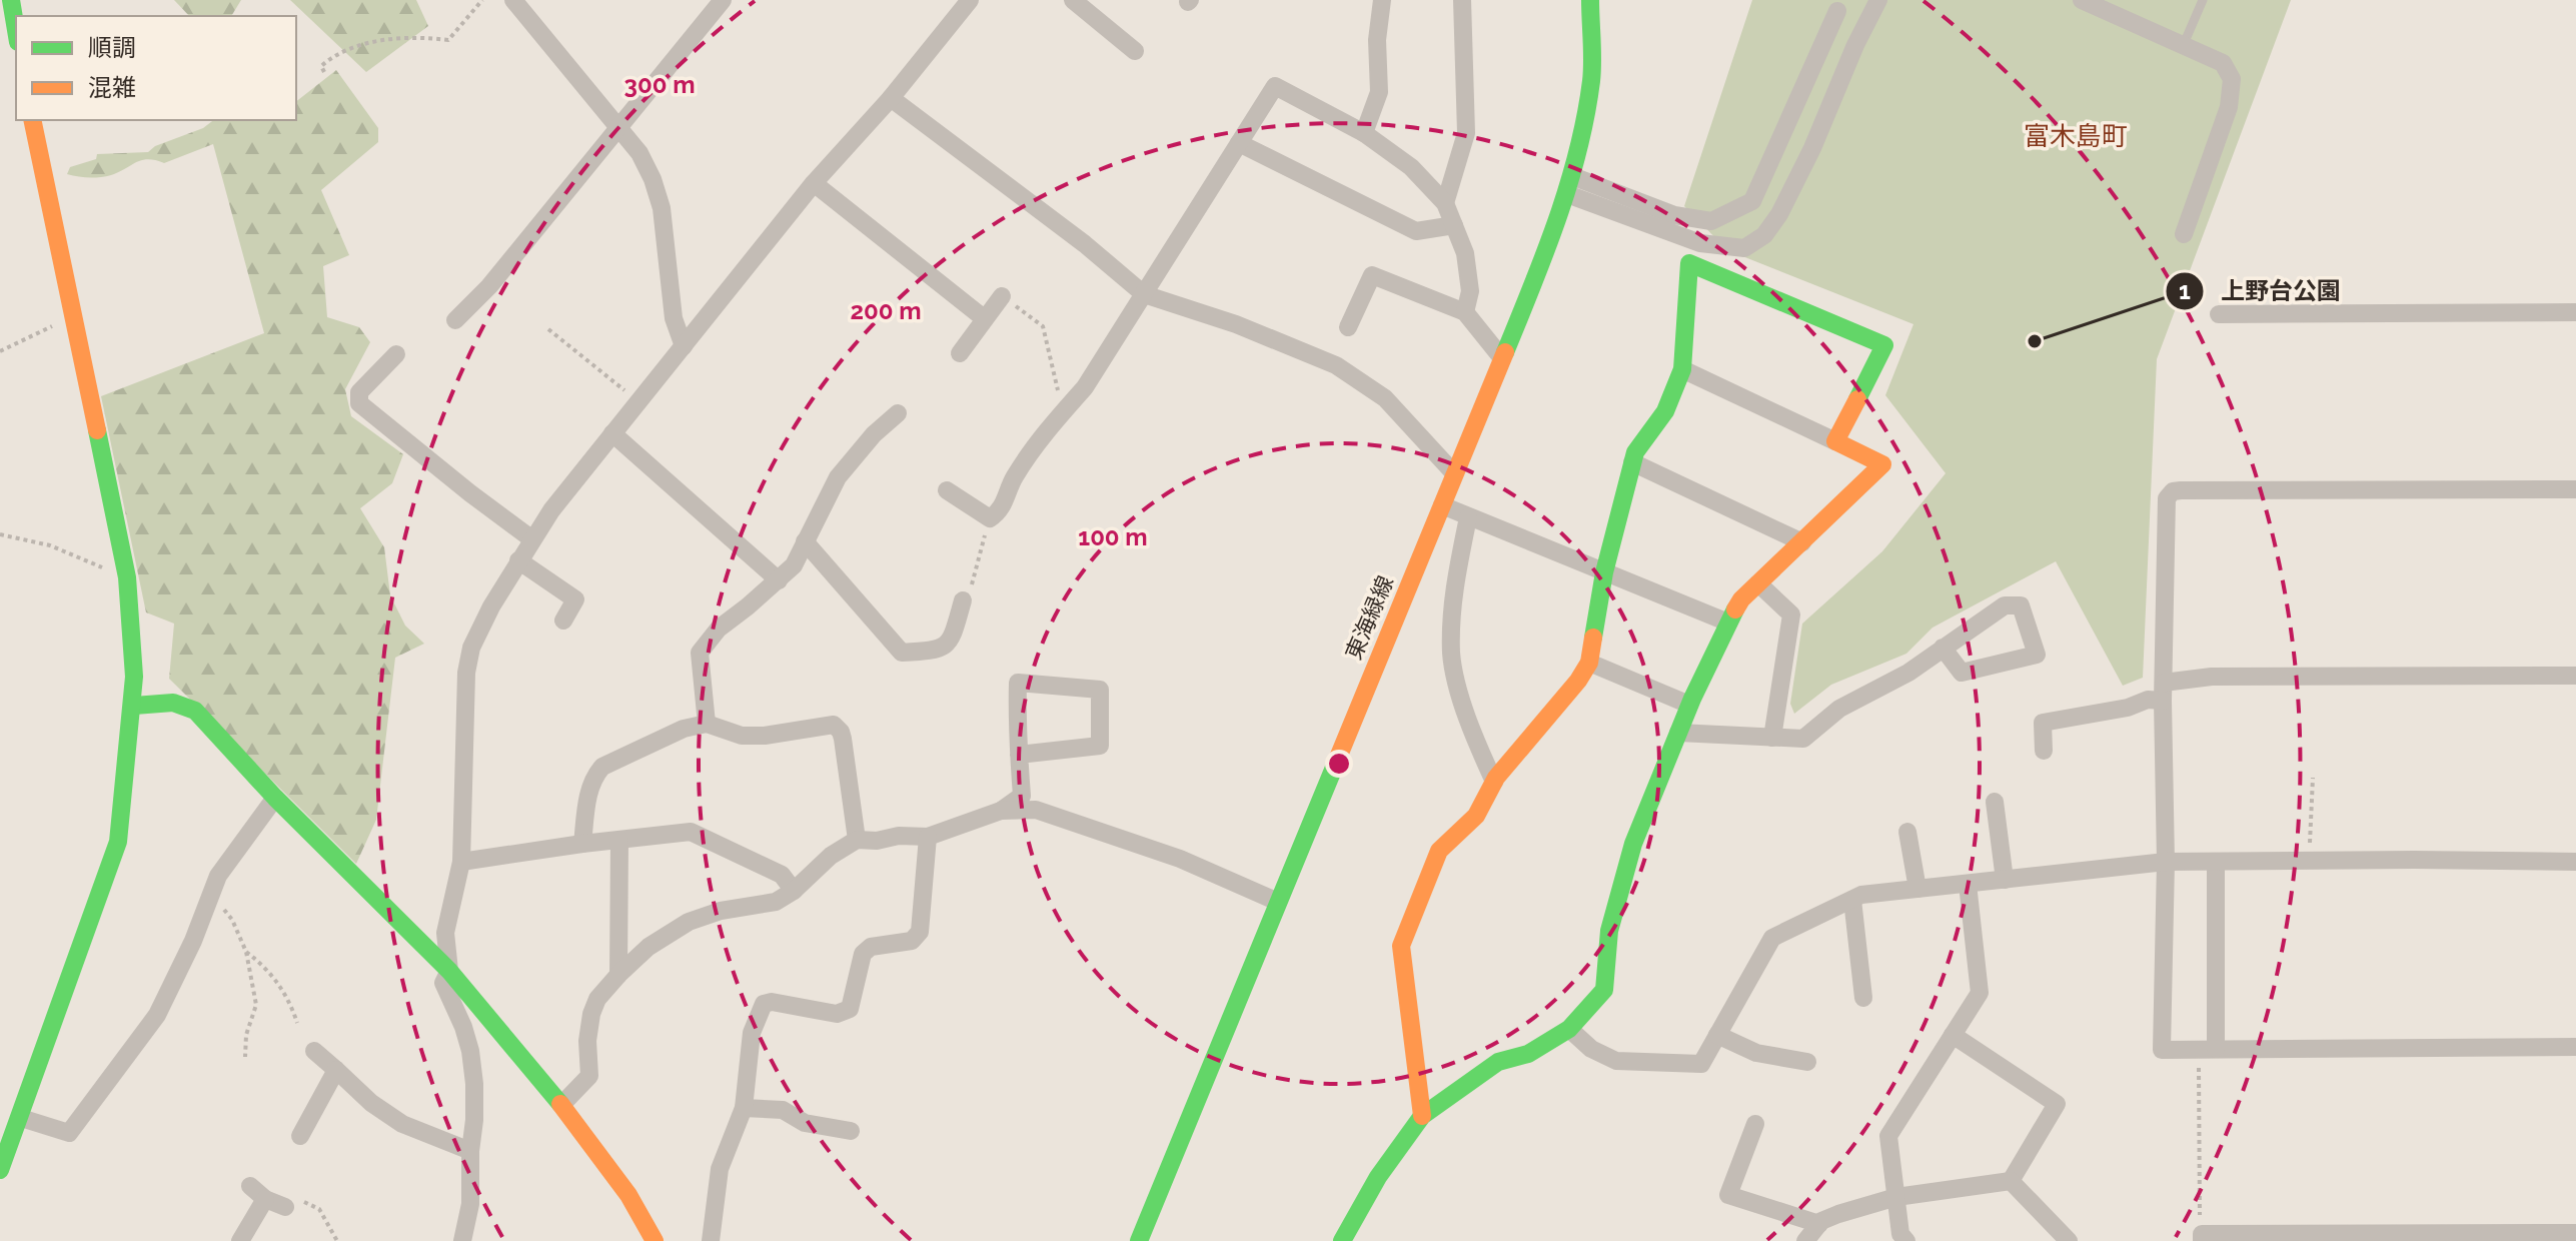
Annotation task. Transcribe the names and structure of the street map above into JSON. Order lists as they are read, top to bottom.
{
  "streets": {
    "street": ["東海緑線"]
  },
  "districts": ["富木島町"],
  "places": ["上野台公園"],
  "legend": ["順調", "混雑"],
  "rings": ["300 m", "200 m", "100 m"]
}
